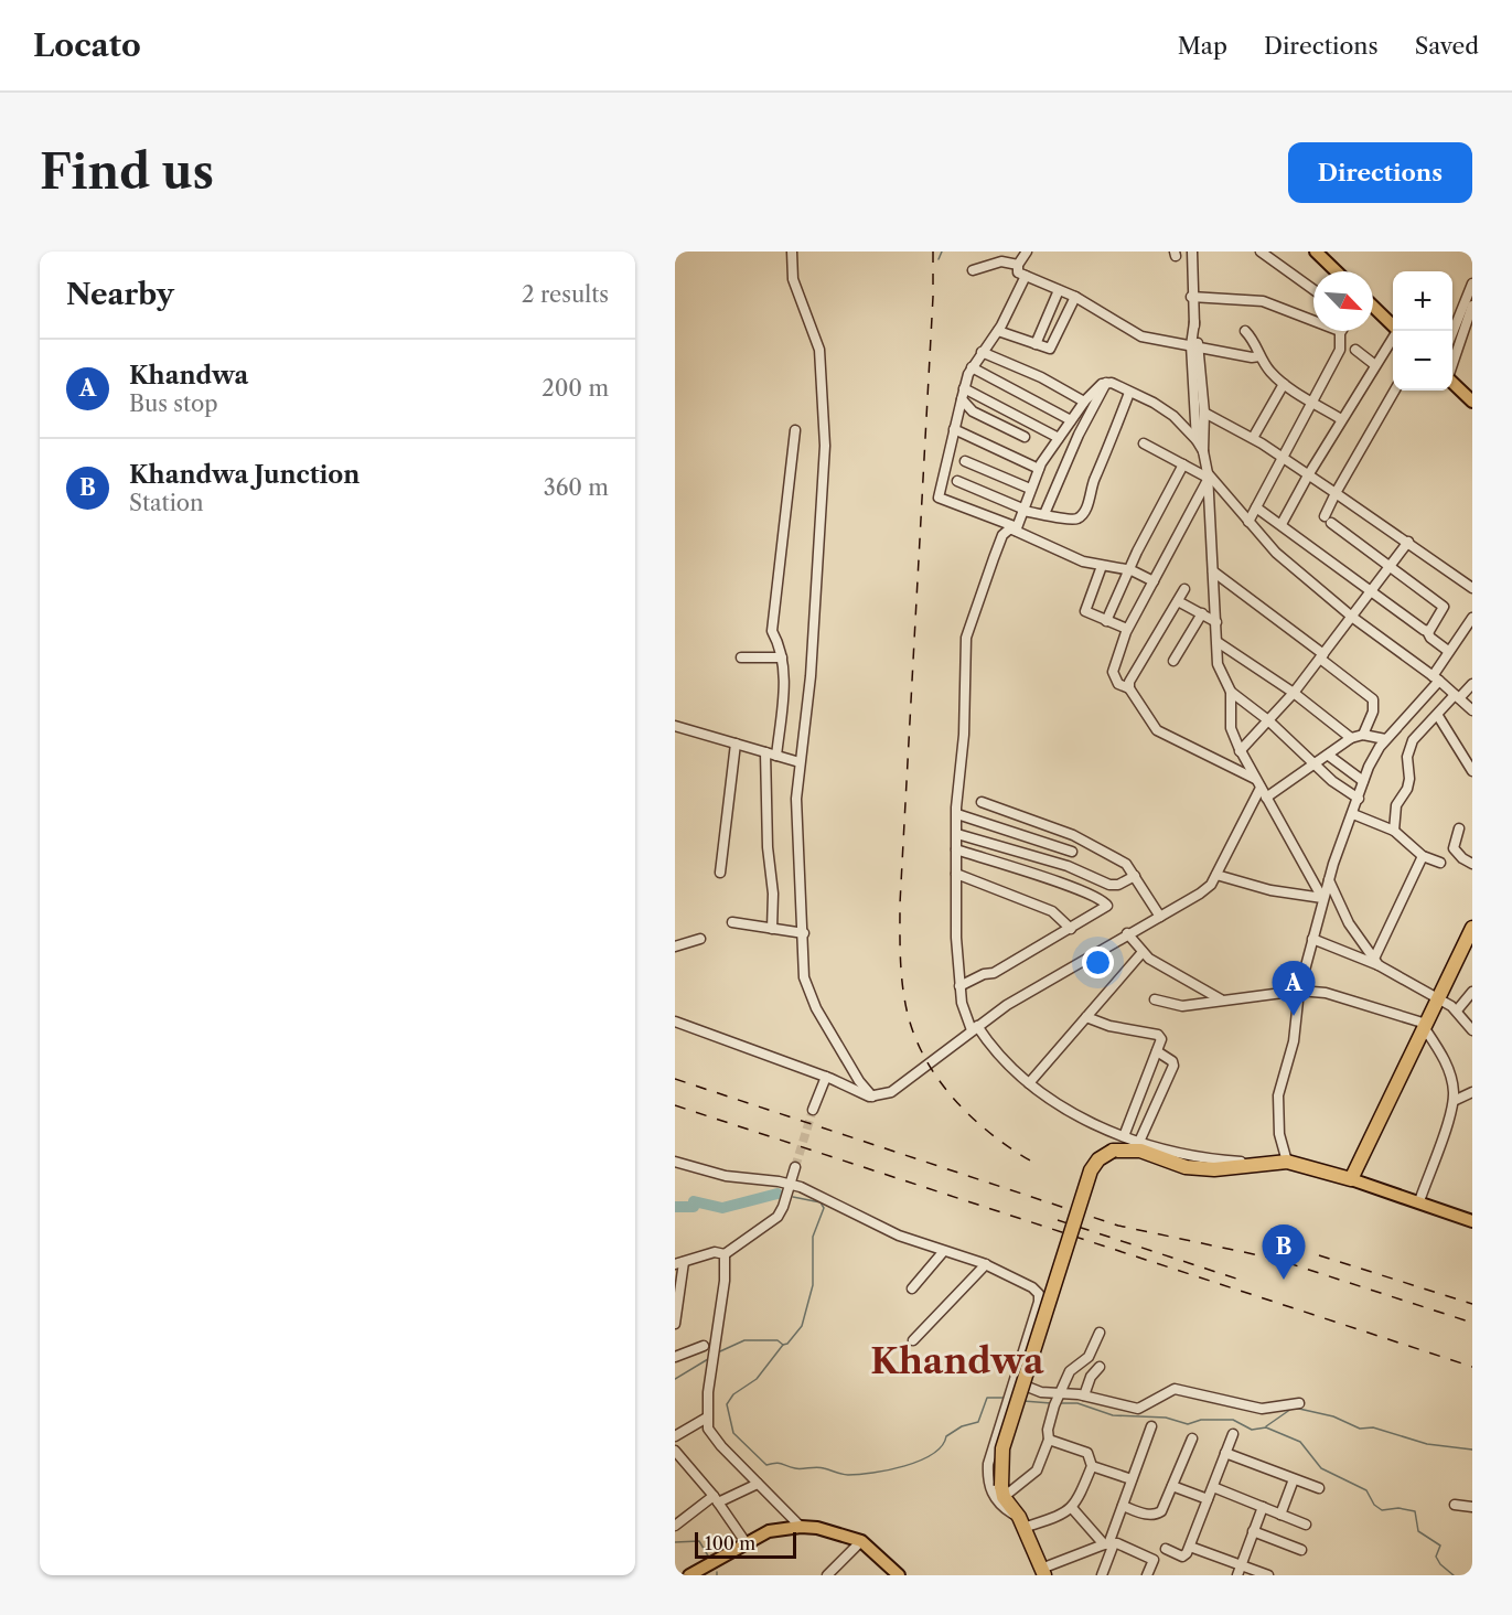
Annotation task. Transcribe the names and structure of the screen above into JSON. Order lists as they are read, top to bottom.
{
  "districts": ["Khandwa"],
  "scale_bar": "100 m",
  "north": "bottom right",
  "page": {
    "header": "Locato",
    "nav": ["Map", "Directions", "Saved"],
    "buttons": "Directions",
    "title": "Find us",
    "heading": ["Nearby", "2 results"],
    "map_buttons": ["+", "−"],
    "list": [
      {
        "mark": "A",
        "name": "Khandwa",
        "note": "Bus stop",
        "value": "200 m"
      },
      {
        "mark": "B",
        "name": "Khandwa Junction",
        "note": "Station",
        "value": "360 m"
      }
    ],
    "pins": ["A", "B"],
    "scale": "100 m"
  }
}
